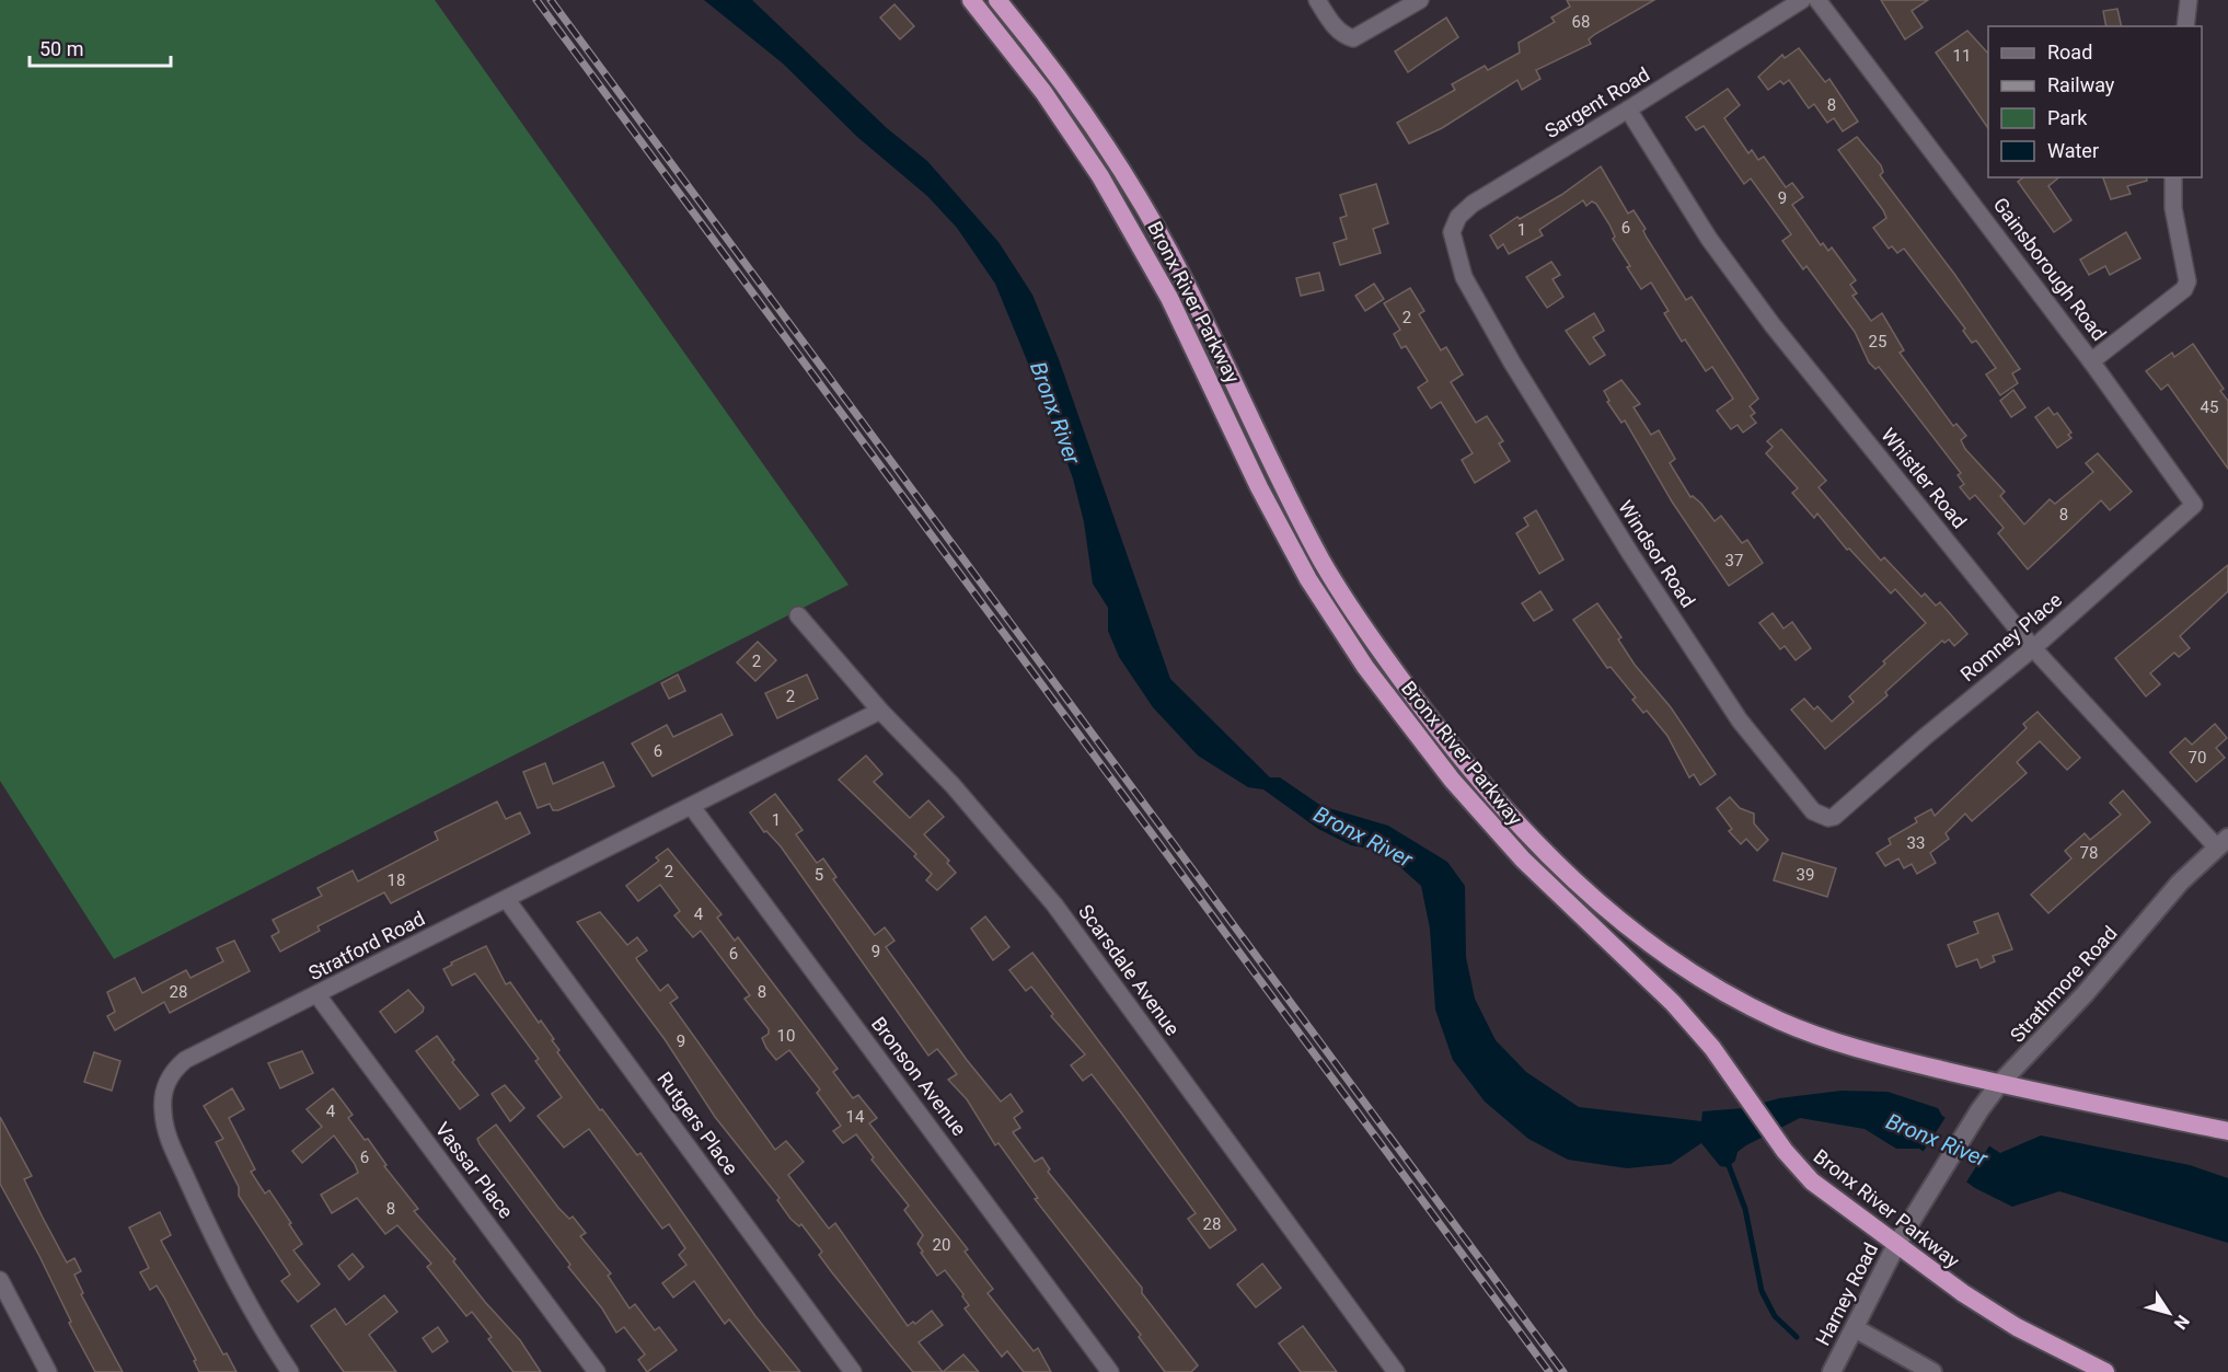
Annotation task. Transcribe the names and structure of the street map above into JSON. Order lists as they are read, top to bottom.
{
  "streets": {
    "highway": ["Bronx River Parkway"],
    "street": [
      "Sargent Road",
      "Gainsborough Road",
      "Whistler Road",
      "Windsor Road",
      "Romney Place",
      "Stratford Road",
      "Scarsdale Avenue",
      "Strathmore Road",
      "Bronson Avenue",
      "Rutgers Place",
      "Vassar Place",
      "Harney Road"
    ]
  },
  "crossings": [
    ["Sargent Road", "Whistler Road"],
    ["Sargent Road", "Windsor Road"],
    ["Gainsborough Road", "Romney Place"],
    ["Bronx River Parkway", "Strathmore Road"],
    ["Bronx River Parkway", "Harney Road"],
    ["Whistler Road", "Romney Place"],
    ["Whistler Road", "Strathmore Road"],
    ["Windsor Road", "Romney Place"],
    ["Stratford Road", "Scarsdale Avenue"],
    ["Stratford Road", "Bronson Avenue"],
    ["Stratford Road", "Rutgers Place"],
    ["Stratford Road", "Vassar Place"],
    ["Strathmore Road", "Harney Road"]
  ],
  "water": ["Bronx River"],
  "house_numbers": [
    "68",
    "11",
    "8",
    "9",
    "6",
    "1",
    "2",
    "25",
    "45",
    "8",
    "37",
    "2",
    "2",
    "6",
    "70",
    "1",
    "33",
    "78",
    "2",
    "5",
    "39",
    "18",
    "4",
    "9",
    "6",
    "28",
    "8",
    "10",
    "9",
    "4",
    "14",
    "6",
    "8",
    "28",
    "20"
  ],
  "legend": [
    "Road",
    "Railway",
    "Park",
    "Water"
  ],
  "scale_bar": "50 m",
  "north": "bottom right"
}
